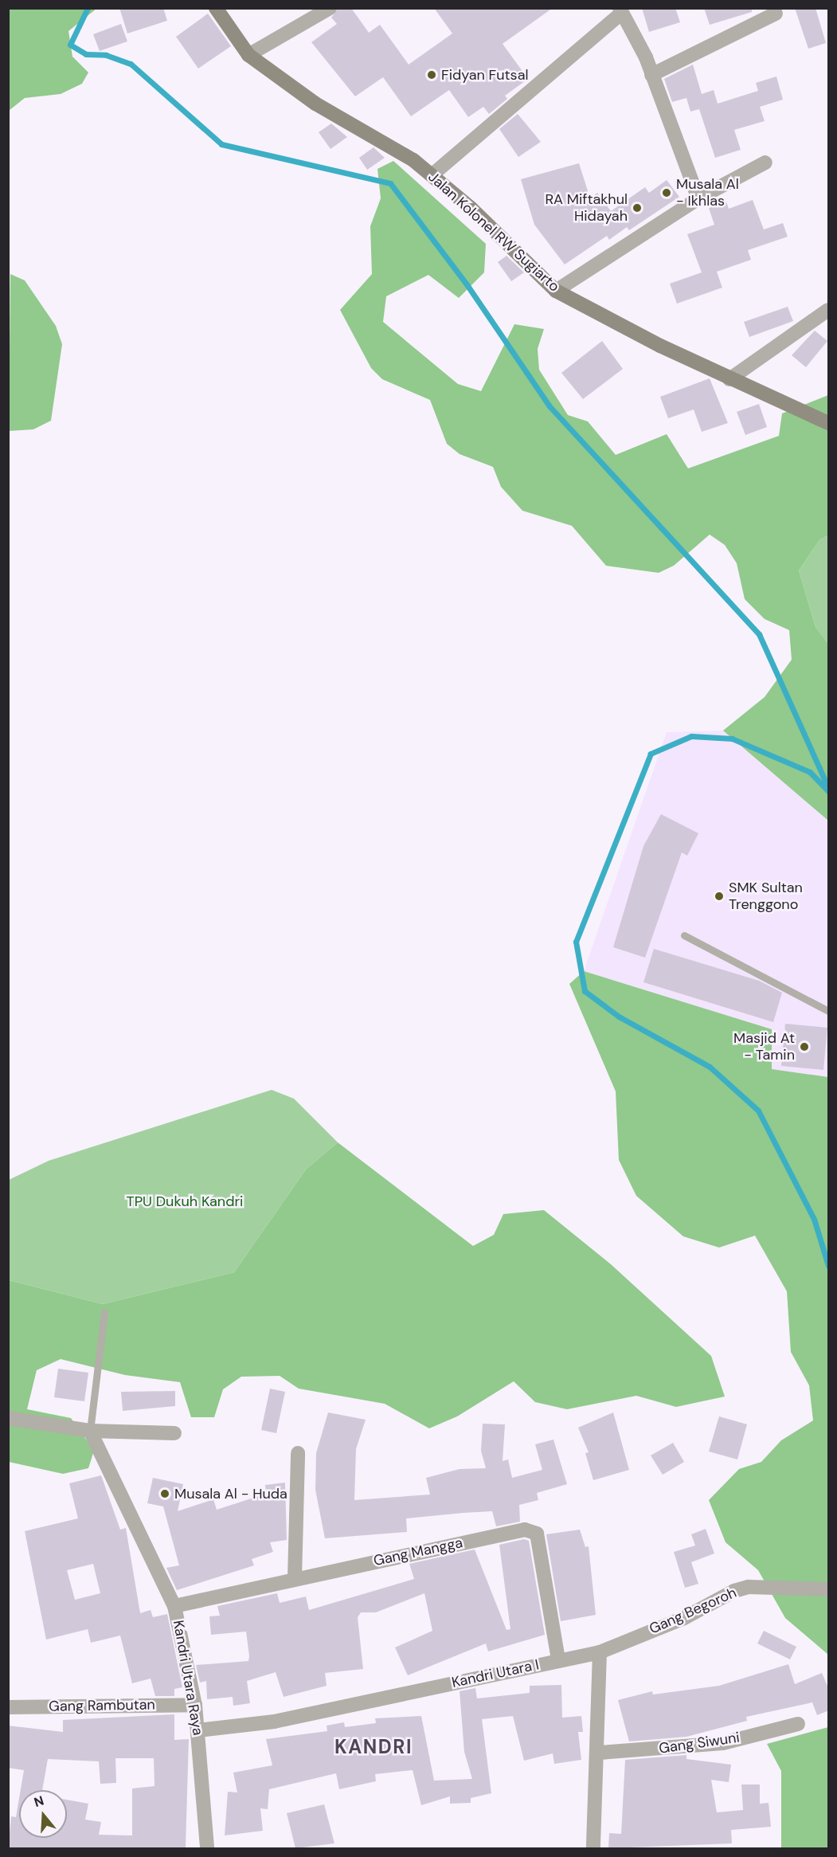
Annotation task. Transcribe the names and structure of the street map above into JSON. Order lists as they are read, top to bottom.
{
  "streets": {
    "main road": ["Jalan Kolonel RW Sugiarto"],
    "street": [
      "Gang Mangga",
      "Gang Begoroh",
      "Kandri Utara I",
      "Kandri Utara Raya",
      "Gang Rambutan",
      "Gang Siwuni"
    ]
  },
  "crossings": [
    ["Gang Mangga", "Kandri Utara I"],
    ["Gang Mangga", "Kandri Utara Raya"],
    ["Gang Begoroh", "Kandri Utara I"],
    ["Kandri Utara I", "Kandri Utara Raya"],
    ["Kandri Utara Raya", "Gang Rambutan"]
  ],
  "districts": ["KANDRI"],
  "parks": ["TPU Dukuh Kandri"],
  "places": [
    "Fidyan Futsal",
    "Musala Al - Ikhlas",
    "RA Miftakhul Hidayah",
    "SMK Sultan Trenggono",
    "Masjid At - Tamin",
    "Musala Al - Huda"
  ],
  "north": "top"
}
